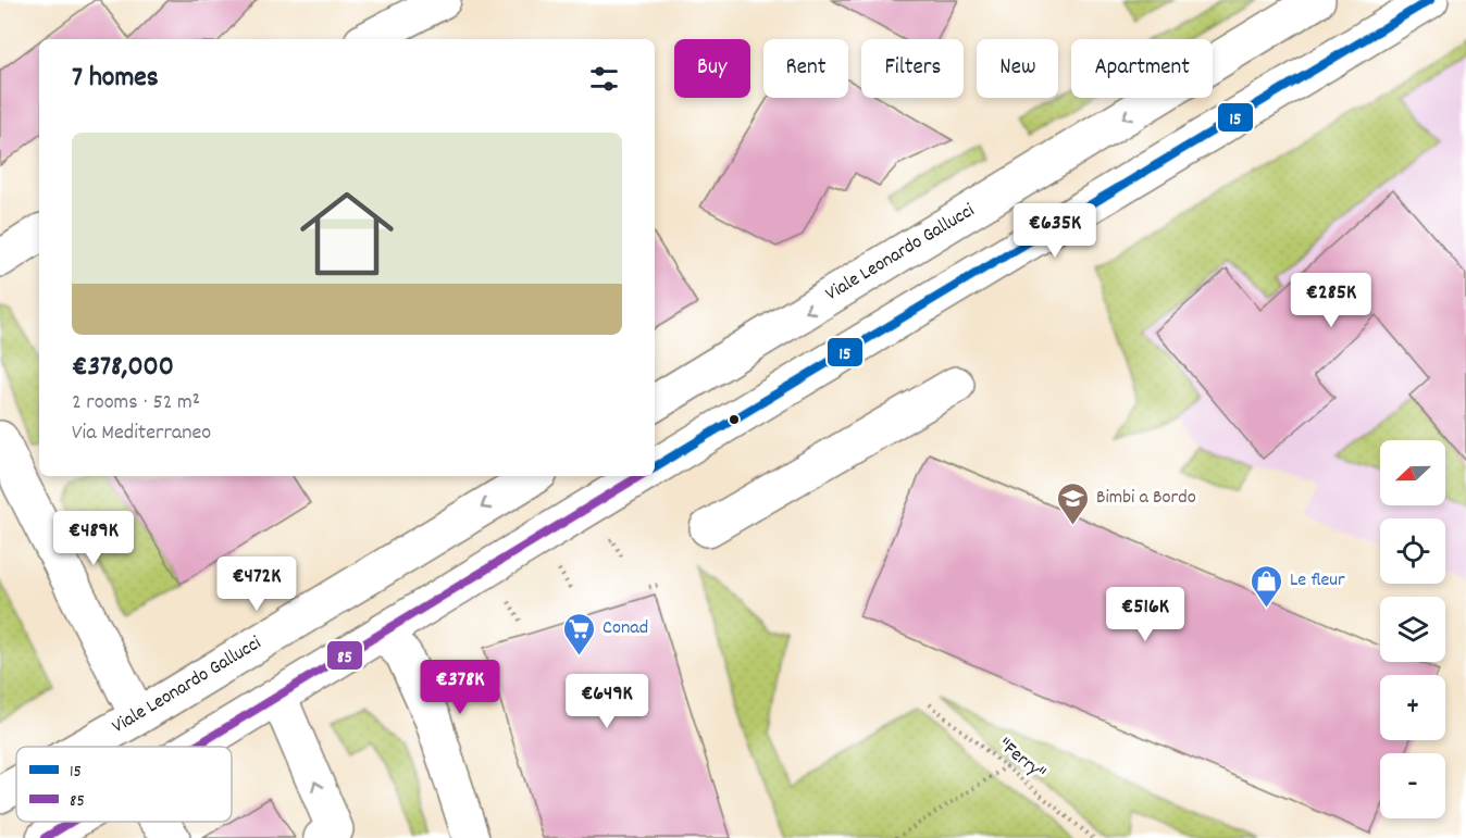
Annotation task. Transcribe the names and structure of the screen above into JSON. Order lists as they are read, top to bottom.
{
  "streets": {
    "street": ["Viale Leonardo Gallucci"],
    "path": ["\"Ferry\""]
  },
  "places": {
    "school or university": ["Bimbi a Bordo"],
    "shop": ["Le fleur"],
    "supermarket": ["Conad"]
  },
  "lines": ["transit line 15", "transit line 85"],
  "legend": ["15", "85"],
  "north": "left",
  "page": {
    "chip": [
      "Buy",
      "Rent",
      "Filters",
      "New",
      "Apartment"
    ],
    "heading": "7 homes",
    "list": [
      {
        "name": "€378,000",
        "note": "2 rooms · 52 m² · Via Mediterraneo"
      }
    ],
    "price": [
      "€635K",
      "€285K",
      "€489K",
      "€472K",
      "€516K",
      "€378K",
      "€649K"
    ],
    "map_buttons": ["+", "−"]
  }
}
